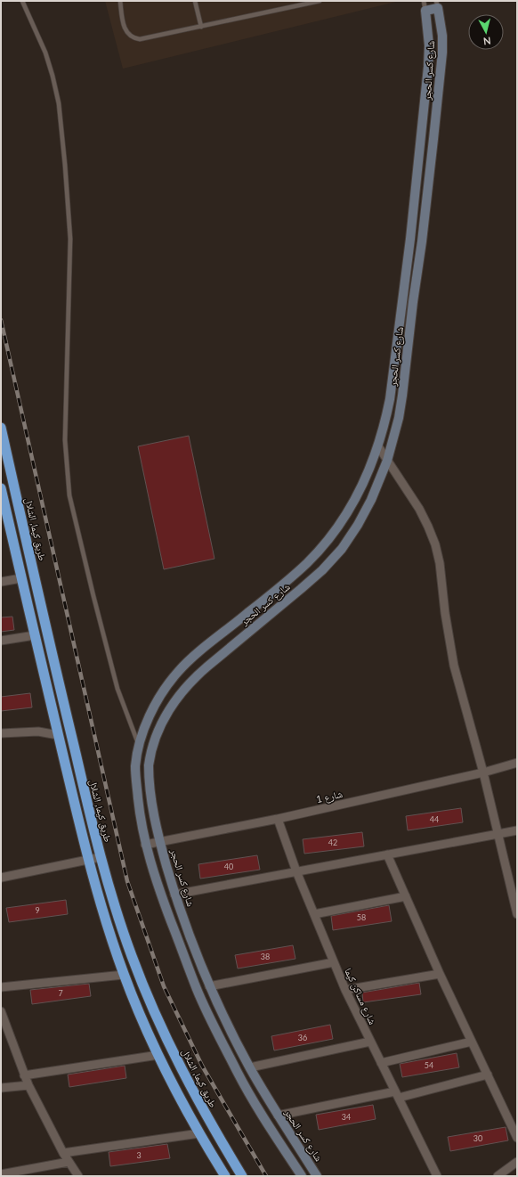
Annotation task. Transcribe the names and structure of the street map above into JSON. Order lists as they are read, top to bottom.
{
  "streets": {
    "highway": ["طريق كيما, الشلال"],
    "main road": ["شارع كسر الحجر"],
    "street": ["شارع 1", "شارع مساكن كيما"]
  },
  "crossings": [
    ["شارع كسر الحجر", "شارع 1"],
    ["شارع 1", "شارع مساكن كيما"]
  ],
  "house_numbers": [
    "44",
    "42",
    "40",
    "9",
    "58",
    "38",
    "7",
    "36",
    "54",
    "34",
    "30",
    "3"
  ],
  "north": "bottom"
}
